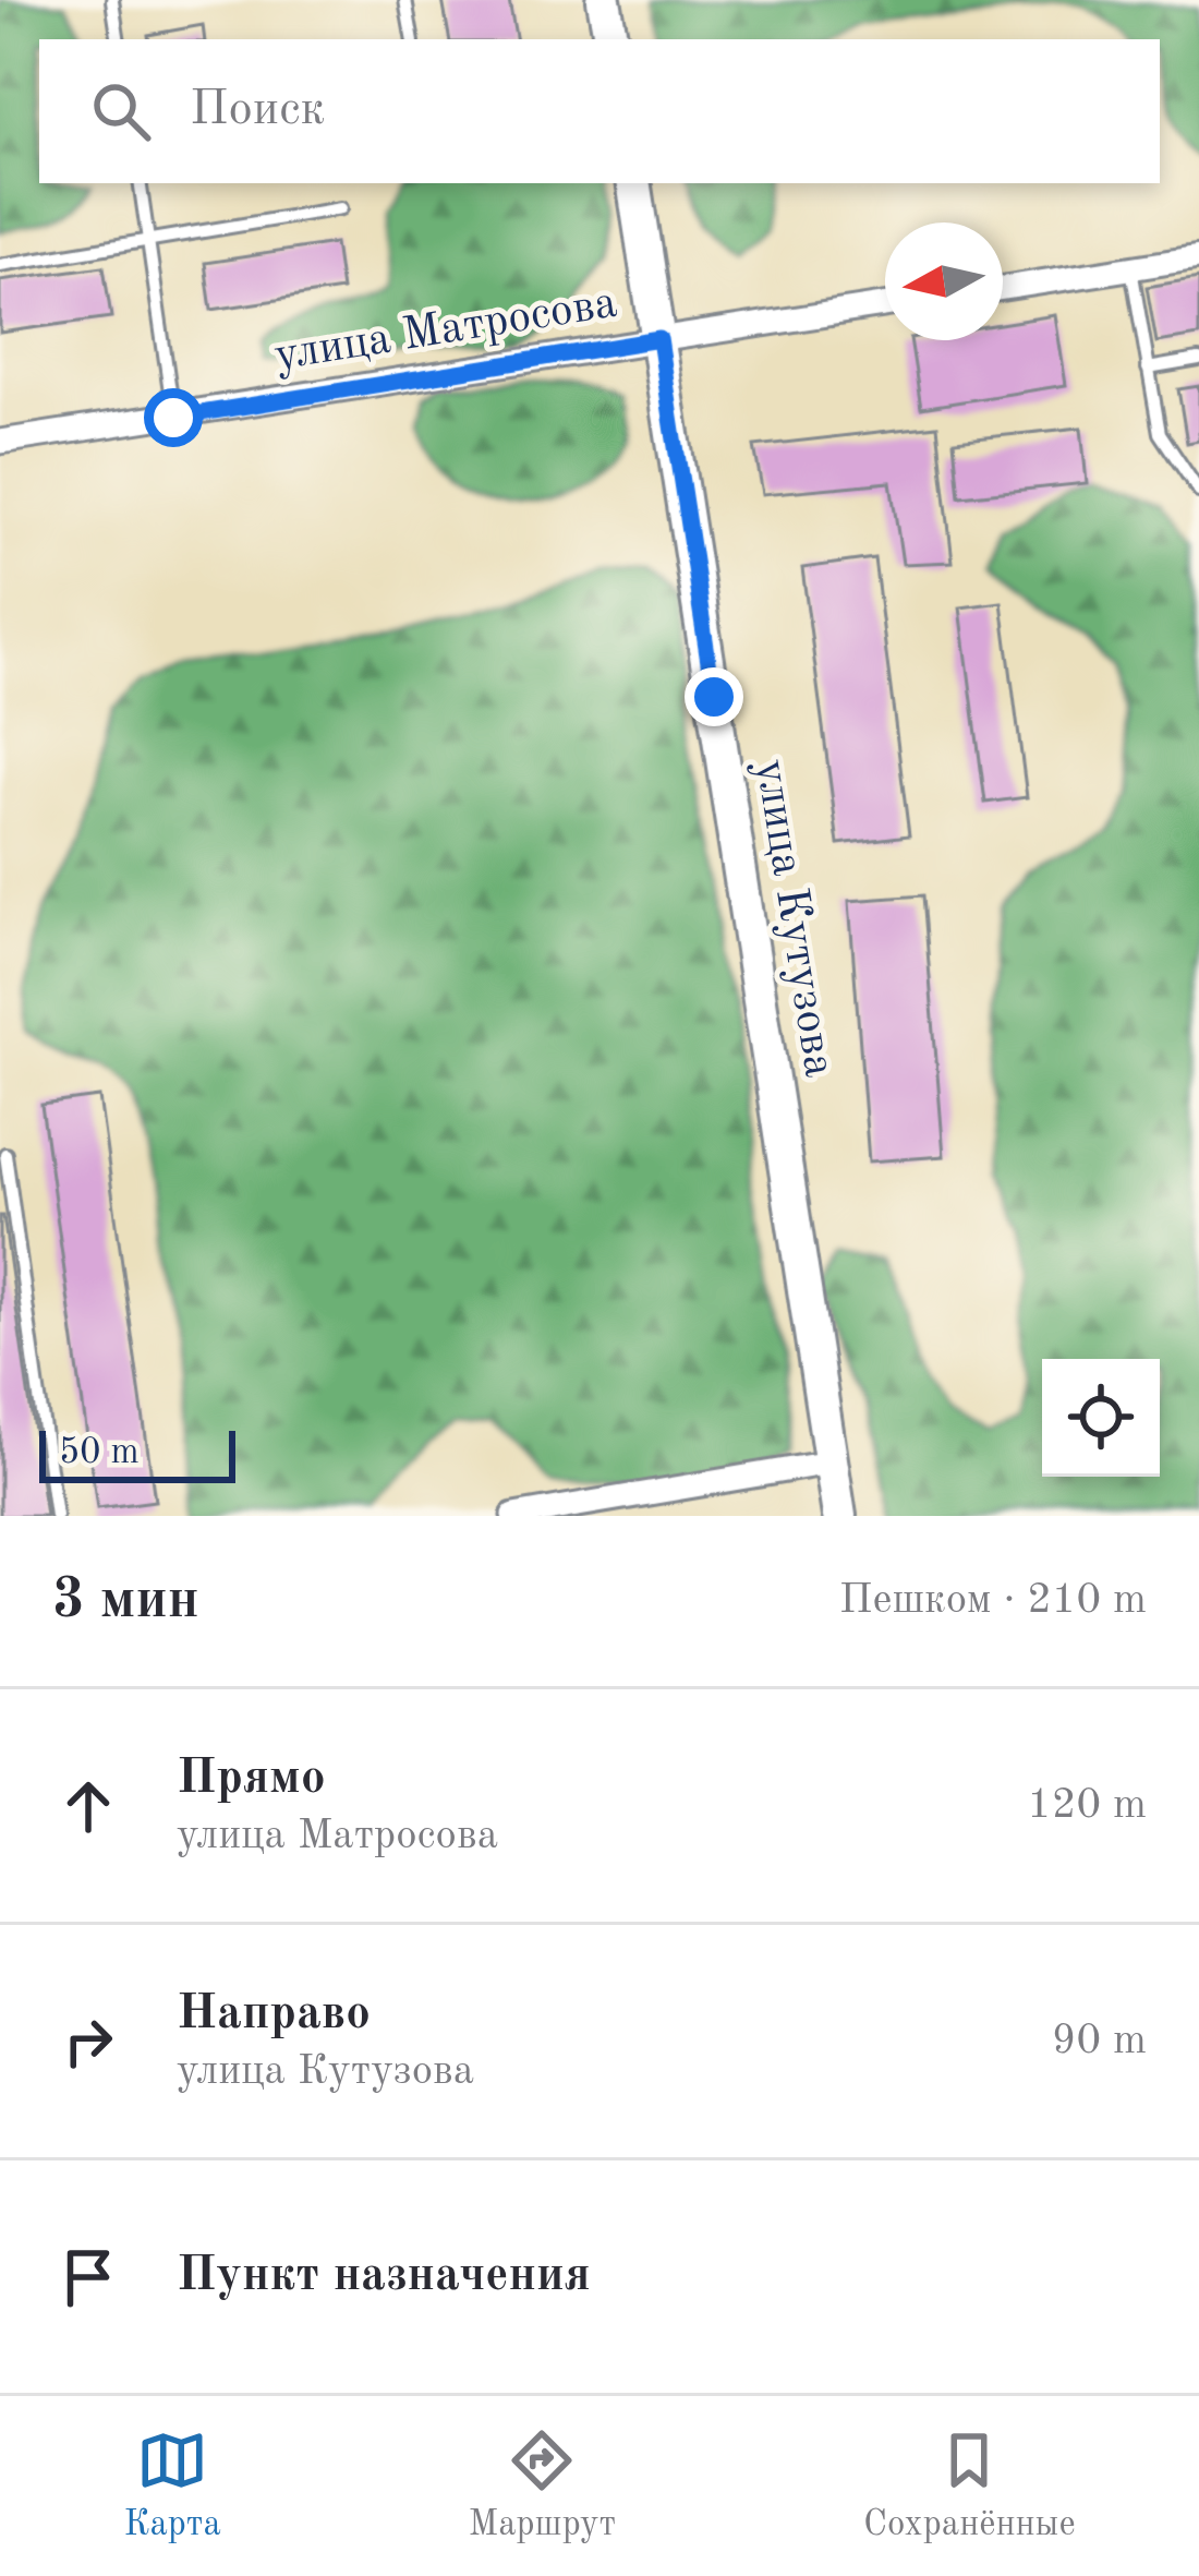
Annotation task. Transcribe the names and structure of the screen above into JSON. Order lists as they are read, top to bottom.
{
  "streets": {
    "street": ["улица Матросова", "улица Кутузова"]
  },
  "crossings": [
    ["улица Матросова", "улица Кутузова"]
  ],
  "scale_bar": "50 m",
  "north": "left",
  "page": {
    "search": "Поиск",
    "scale": "50 m",
    "heading": ["3 мин", "Пешком · 210 m"],
    "list": [
      ["Прямо", "улица Матросова", "120 m"],
      ["Направо", "улица Кутузова", "90 m"],
      "Пункт назначения"
    ],
    "nav": ["Карта", "Маршрут", "Сохранённые"]
  }
}
